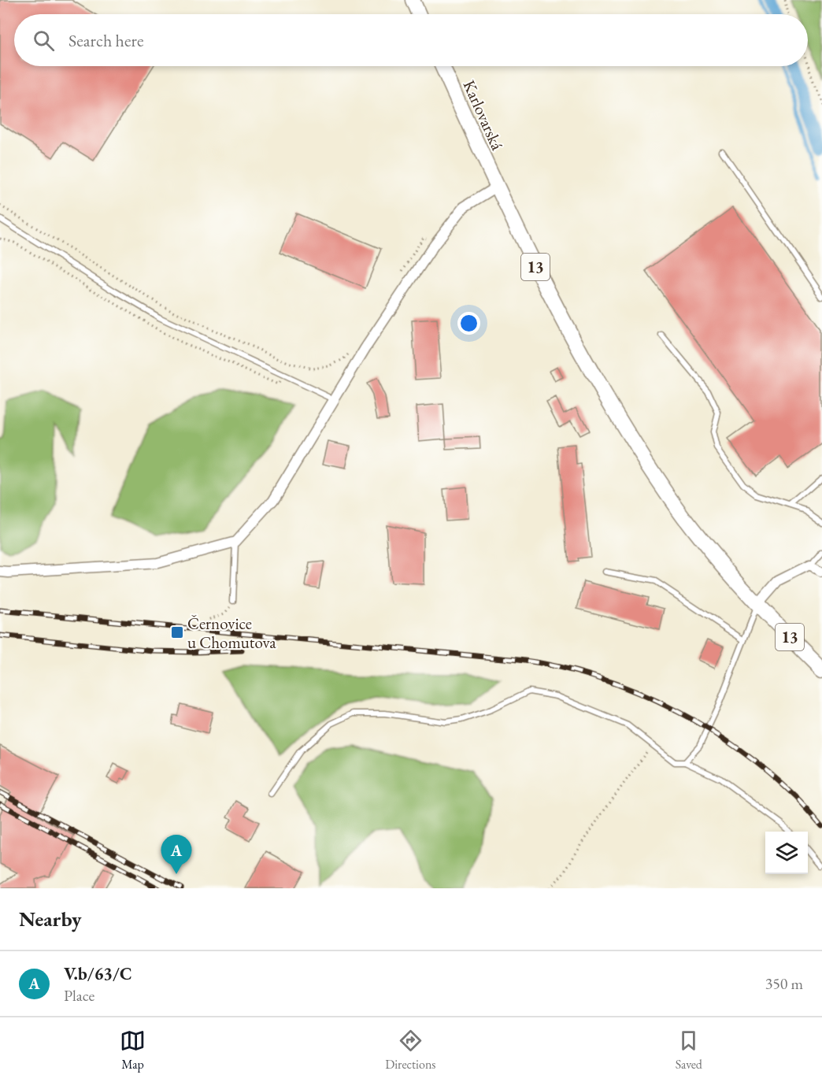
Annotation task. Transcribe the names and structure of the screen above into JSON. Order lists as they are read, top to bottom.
{
  "streets": {
    "main road": ["Karlovarská", "13"]
  },
  "crossings": [
    ["Karlovarská", "13"]
  ],
  "places": {
    "transit": ["Černovice u Chomutova"]
  },
  "page": {
    "search": "Search here",
    "pins": "A",
    "heading": "Nearby",
    "list": [
      {
        "mark": "A",
        "name": "V.b/63/C",
        "note": "Place",
        "value": "350 m"
      }
    ],
    "nav": ["Map", "Directions", "Saved"]
  }
}
